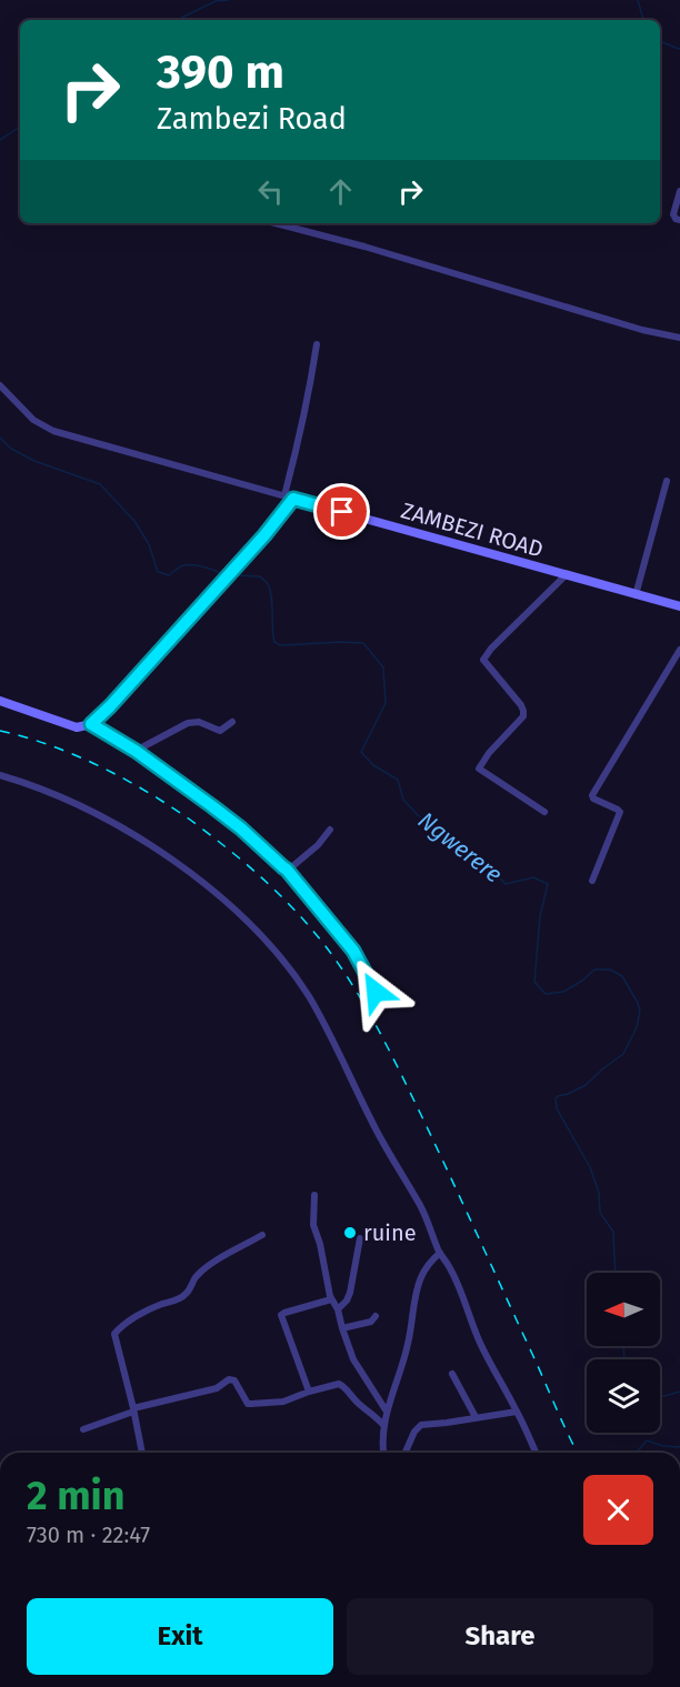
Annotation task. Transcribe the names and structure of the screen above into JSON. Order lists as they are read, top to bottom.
{
  "streets": {
    "main road": ["ZAMBEZI ROAD"]
  },
  "water": ["Ngwerere"],
  "places": ["ruine"],
  "north": "left",
  "page": {
    "turn": ["390 m", "Zambezi Road"],
    "heading": ["2 min", "730 m · 22:47"],
    "buttons": ["Exit", "Share"]
  }
}
